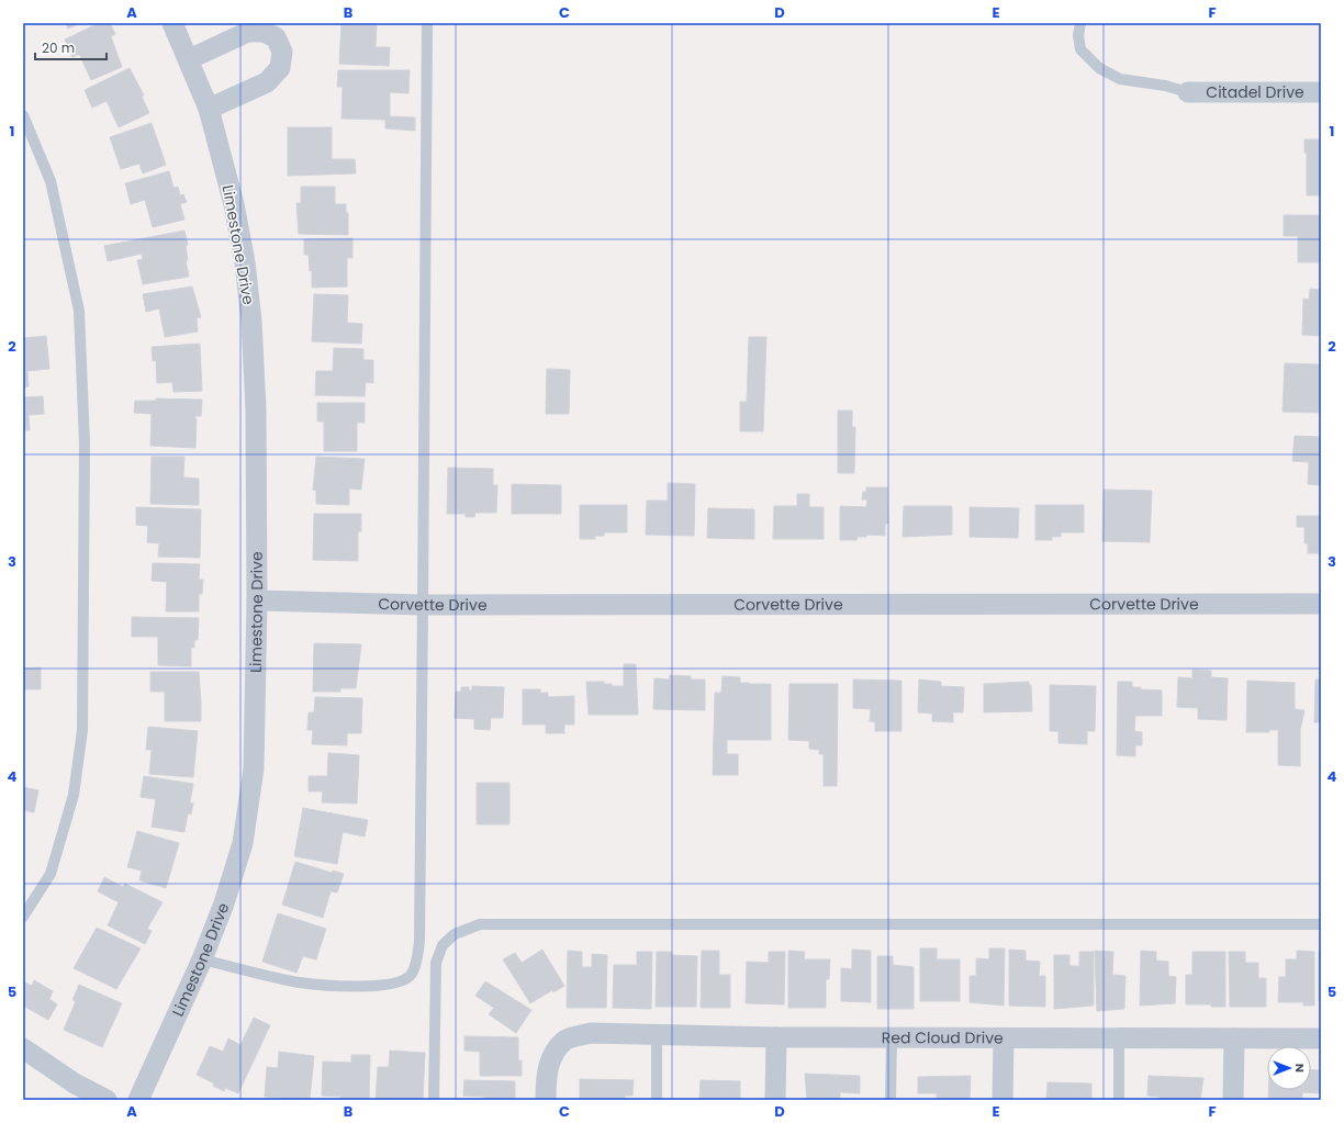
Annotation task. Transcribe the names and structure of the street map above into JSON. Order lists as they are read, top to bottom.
{
  "streets": {
    "street": [
      "Citadel Drive",
      "Limestone Drive",
      "Corvette Drive",
      "Red Cloud Drive"
    ]
  },
  "crossings": [
    ["Limestone Drive", "Corvette Drive"]
  ],
  "scale_bar": "20 m",
  "north": "right",
  "grid": {
    "columns": [
      "A",
      "B",
      "C",
      "D",
      "E",
      "F"
    ],
    "rows": [
      "1",
      "2",
      "3",
      "4",
      "5"
    ]
  }
}
